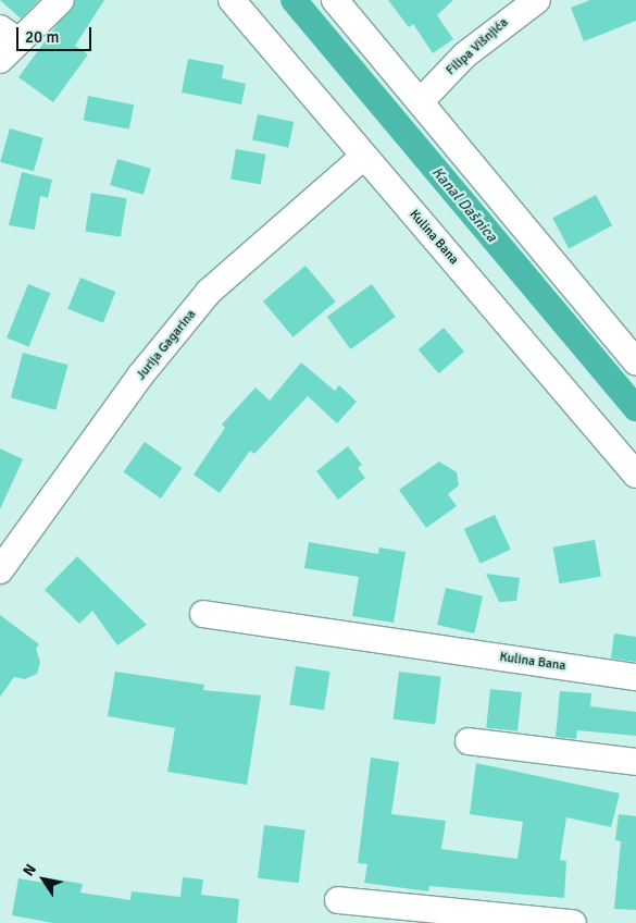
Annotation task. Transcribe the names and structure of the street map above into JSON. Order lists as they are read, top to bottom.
{
  "streets": {
    "street": ["Filipa Višnjića", "Kulina Bana", "Jurija Gagarina"]
  },
  "crossings": [
    ["Kulina Bana", "Jurija Gagarina"]
  ],
  "water": ["Kanal Dašnica"],
  "scale_bar": "20 m",
  "north": "top left"
}
